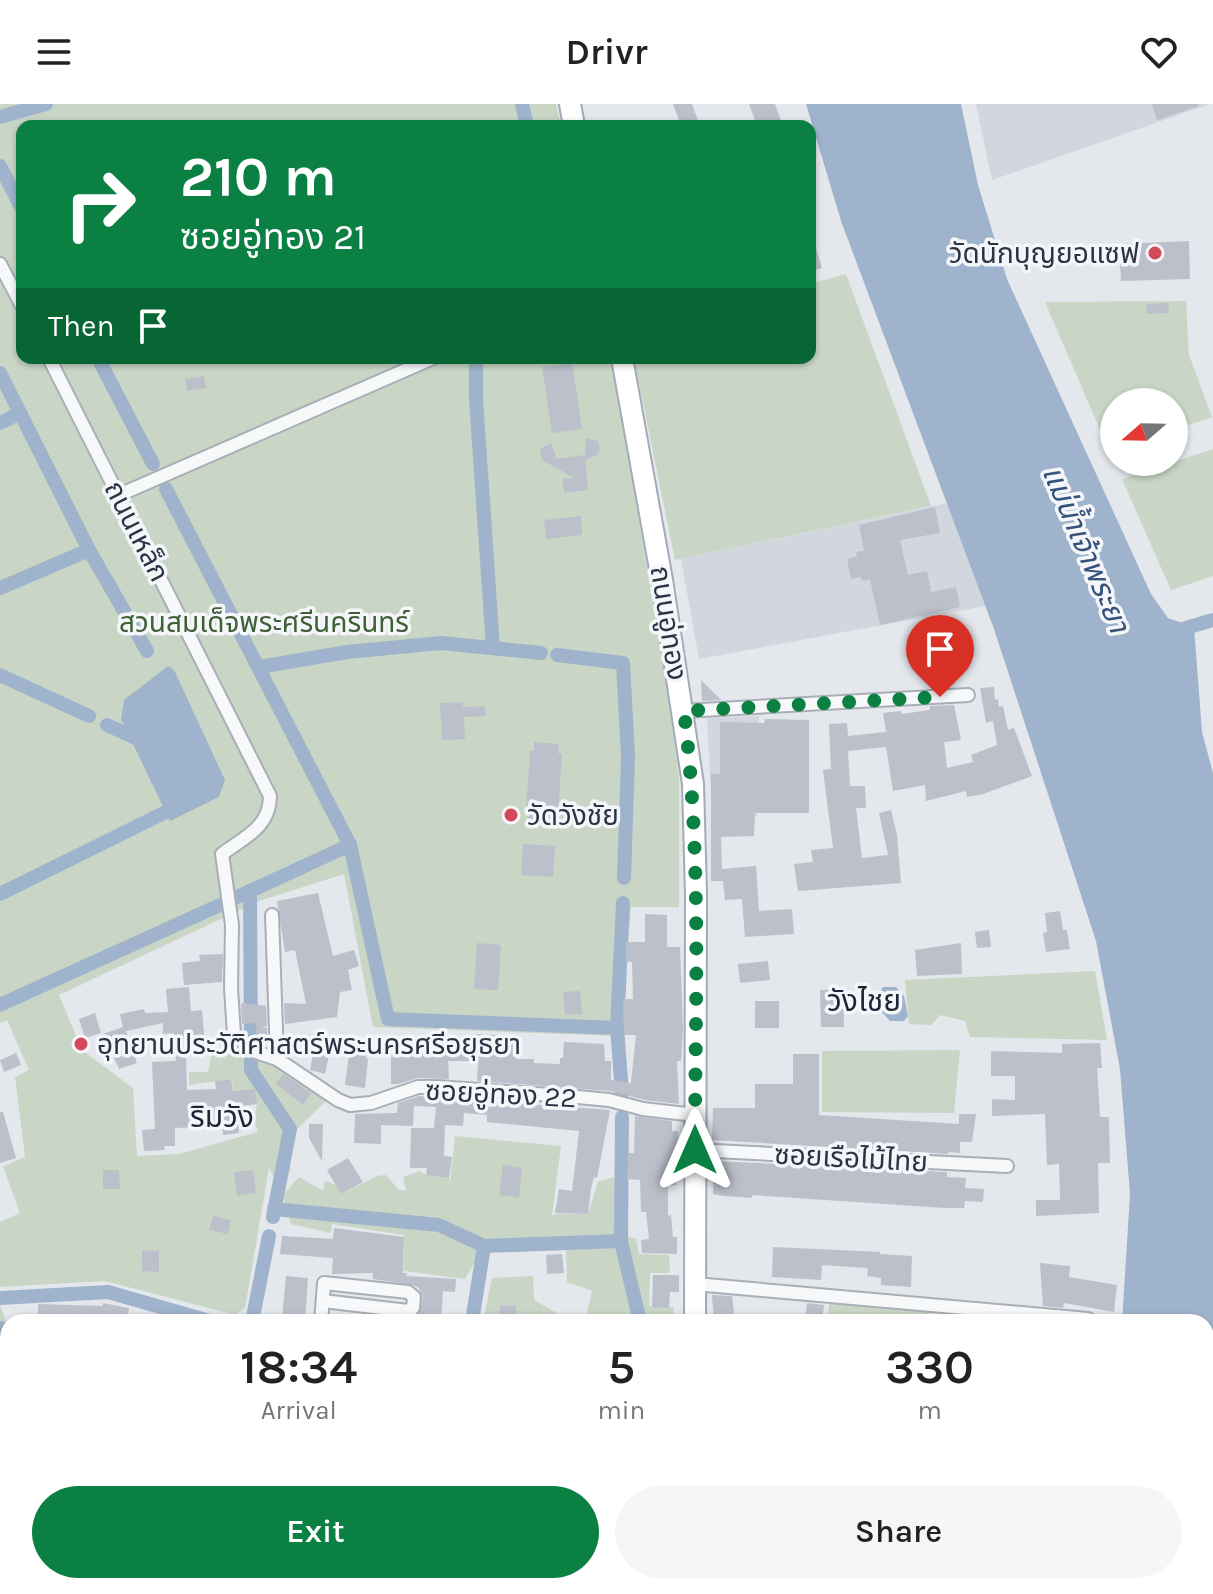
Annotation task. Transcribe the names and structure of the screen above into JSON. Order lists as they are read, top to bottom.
{
  "streets": {
    "main road": ["ถนนอู่ทอง"],
    "street": ["ถนนเหล็ก", "ซอยอู่ทอง 22", "ซอยเรือไม้ไทย"]
  },
  "crossings": [
    ["ถนนเหล็ก", "ซอยอู่ทอง 22"],
    ["ถนนอู่ทอง", "ซอยอู่ทอง 22"],
    ["ถนนอู่ทอง", "ซอยเรือไม้ไทย"]
  ],
  "districts": ["วังไชย", "ริมวัง"],
  "water": ["แม่น้ำเจ้าพระยา"],
  "parks": ["สวนสมเด็จพระศรีนครินทร์"],
  "places": ["วัดนักบุญยอแซฟ", "วัดวังชัย", "อุทยานประวัติศาสตร์พระนครศรีอยุธยา"],
  "north": "left",
  "page": {
    "header": "Drivr",
    "turn": ["210 m", "ซอยอู่ทอง 21"],
    "then": "Then",
    "eta": [
      "18:34",
      "Arrival",
      "5",
      "min",
      "330",
      "m"
    ],
    "buttons": ["Exit", "Share"]
  }
}
